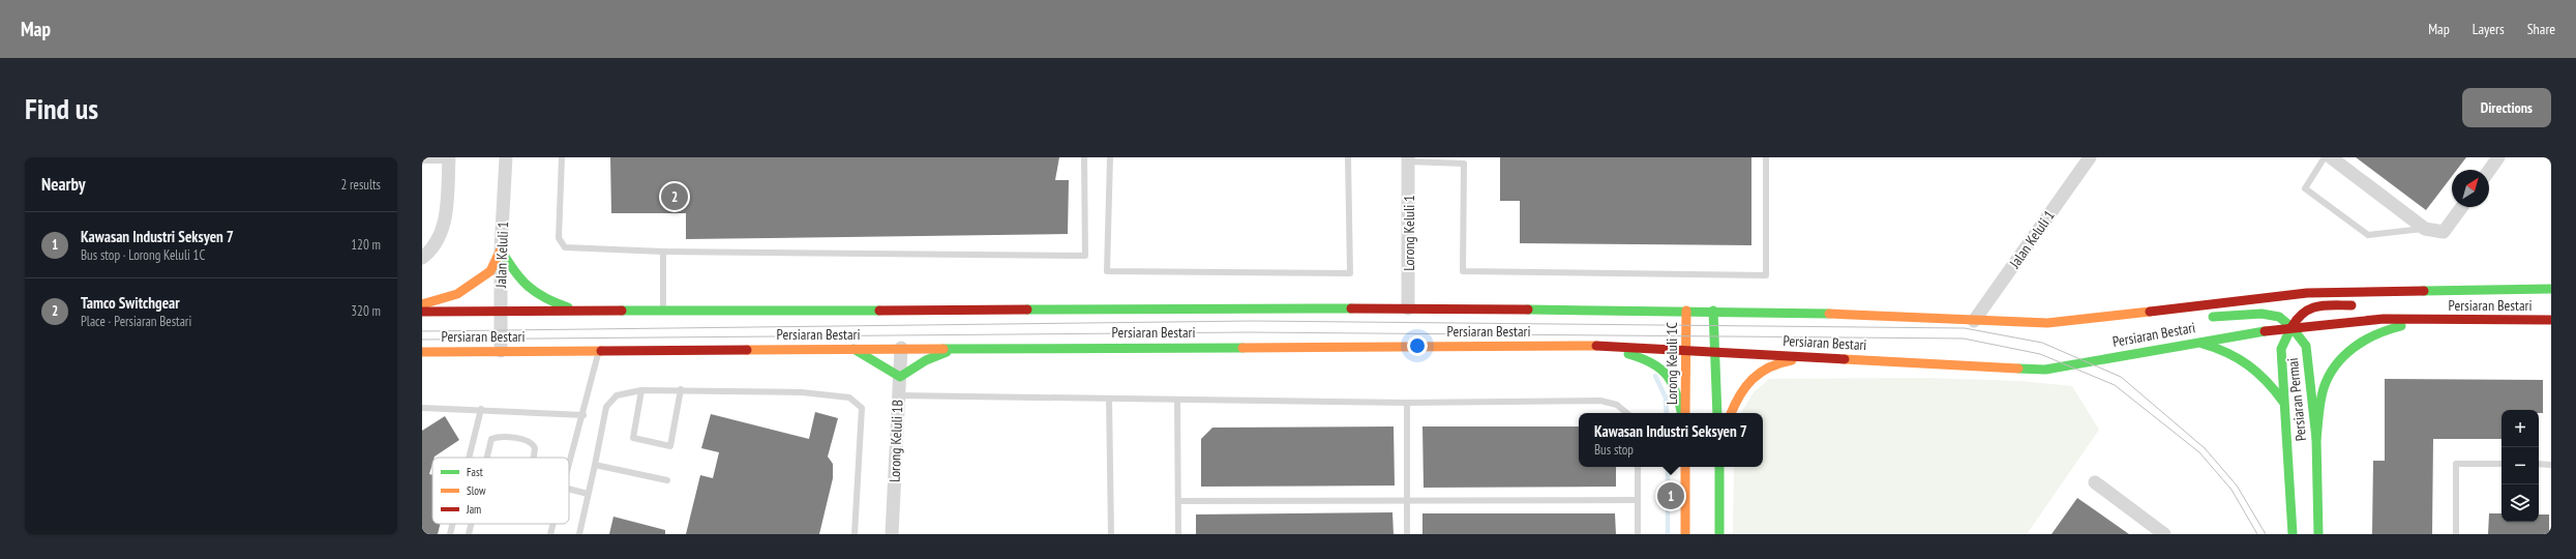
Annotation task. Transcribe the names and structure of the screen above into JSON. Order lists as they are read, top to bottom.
{
  "streets": {
    "main road": ["Persiaran Bestari", "Lorong Keluli 1C", "Persiaran Permai"],
    "street": ["Lorong Keluli 1", "Jalan Keluli 1", "Lorong Keluli 1B"]
  },
  "crossings": [
    ["Lorong Keluli 1", "Persiaran Bestari"],
    ["Jalan Keluli 1", "Persiaran Bestari"],
    ["Persiaran Bestari", "Lorong Keluli 1C"],
    ["Persiaran Bestari", "Persiaran Permai"],
    ["Persiaran Bestari", "Lorong Keluli 1B"]
  ],
  "legend": ["Fast", "Slow", "Jam"],
  "north": "top right",
  "page": {
    "header": "Map",
    "nav": ["Map", "Layers", "Share"],
    "buttons": "Directions",
    "title": "Find us",
    "heading": ["Nearby", "2 results"],
    "pins": ["2", "1"],
    "list": [
      {
        "mark": "1",
        "name": "Kawasan Industri Seksyen 7",
        "note": "Bus stop · Lorong Keluli 1C",
        "value": "120 m"
      },
      {
        "mark": "2",
        "name": "Tamco Switchgear",
        "note": "Place · Persiaran Bestari",
        "value": "320 m"
      }
    ],
    "map_buttons": ["+", "−"],
    "popup": ["Kawasan Industri Seksyen 7", "Bus stop"]
  }
}
